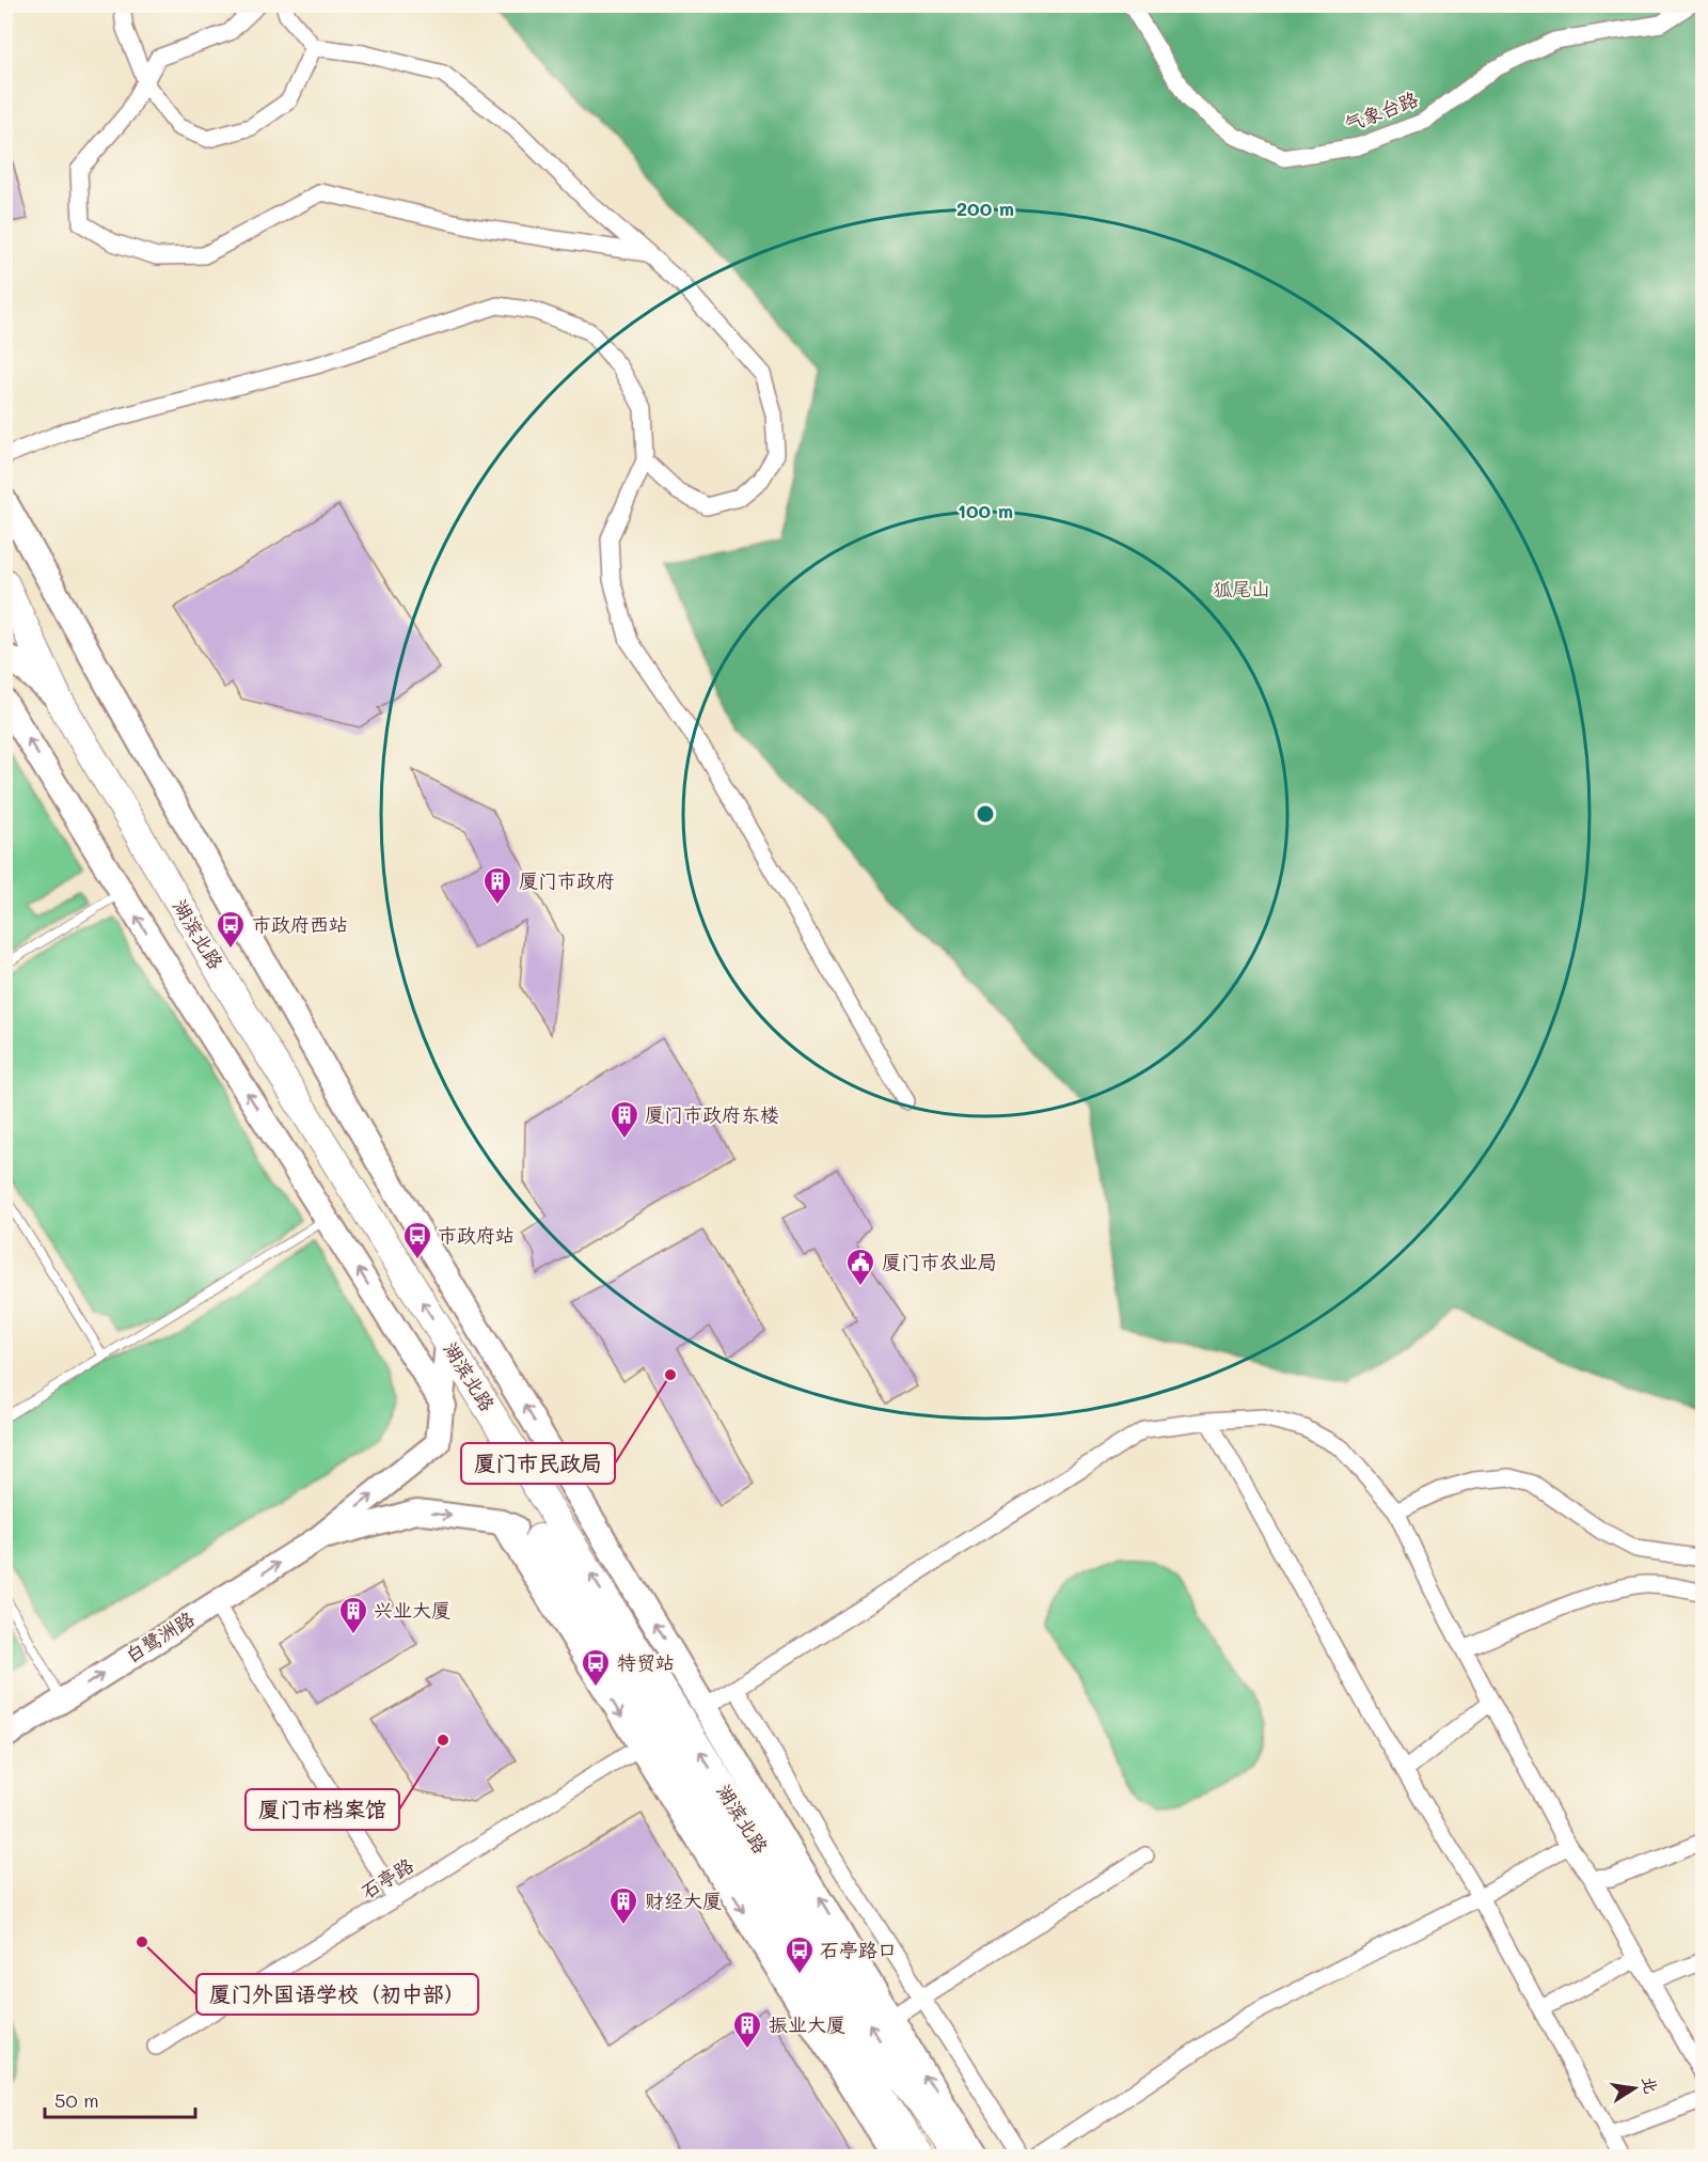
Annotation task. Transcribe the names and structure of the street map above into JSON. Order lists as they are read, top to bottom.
{
  "streets": {
    "main road": ["湖滨北路"],
    "street": ["气象台路", "白鹭洲路", "石亭路"]
  },
  "crossings": [
    ["湖滨北路", "白鹭洲路"]
  ],
  "one_way": ["白鹭洲路"],
  "parks": ["狐尾山"],
  "places": {
    "building": [
      "厦门市政府",
      "厦门市政府东楼",
      "兴业大厦",
      "财经大厦",
      "振业大厦"
    ],
    "bus stop": [
      "市政府西站",
      "市政府站",
      "特贸站",
      "石亭路口"
    ],
    "public building": ["厦门市农业局"],
    "other": ["厦门市民政局", "厦门市档案馆", "厦门外国语学校（初中部）"]
  },
  "scale_bar": "50 m",
  "north": "right",
  "rings": ["200 m", "100 m"]
}
